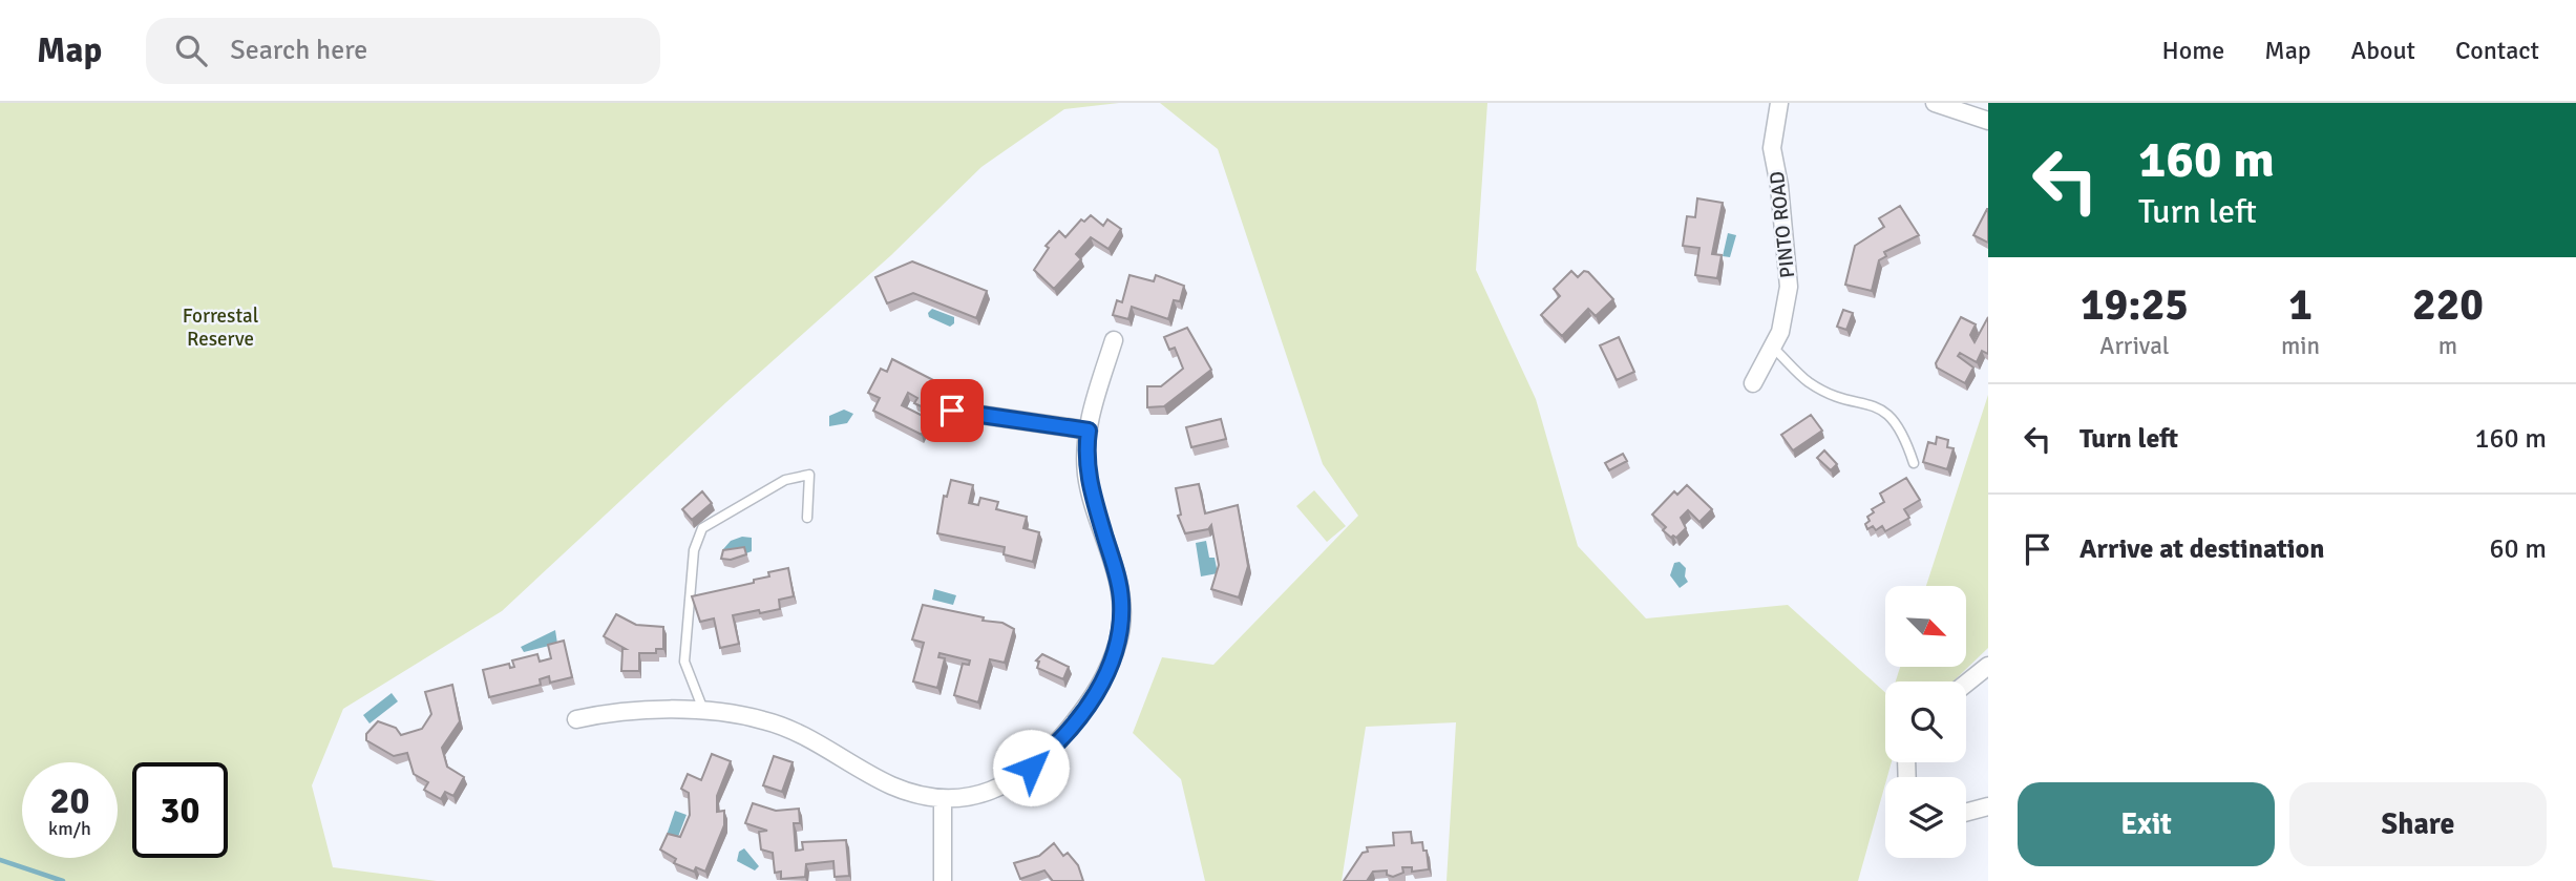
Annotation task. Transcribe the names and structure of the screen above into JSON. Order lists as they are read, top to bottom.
{
  "streets": {
    "street": ["PINTO ROAD"]
  },
  "parks": ["Forrestal Reserve"],
  "north": "bottom right",
  "page": {
    "header": "Map",
    "search": "Search here",
    "nav": [
      "Home",
      "Map",
      "About",
      "Contact"
    ],
    "turn": ["160 m", "Turn left"],
    "eta": [
      "19:25",
      "Arrival",
      "1",
      "min",
      "220",
      "m"
    ],
    "list": [
      {
        "name": "Turn left",
        "value": "160 m"
      },
      {
        "name": "Arrive at destination",
        "value": "60 m"
      }
    ],
    "speed": "20 km/h",
    "limit": "30",
    "buttons": ["Exit", "Share"]
  }
}
